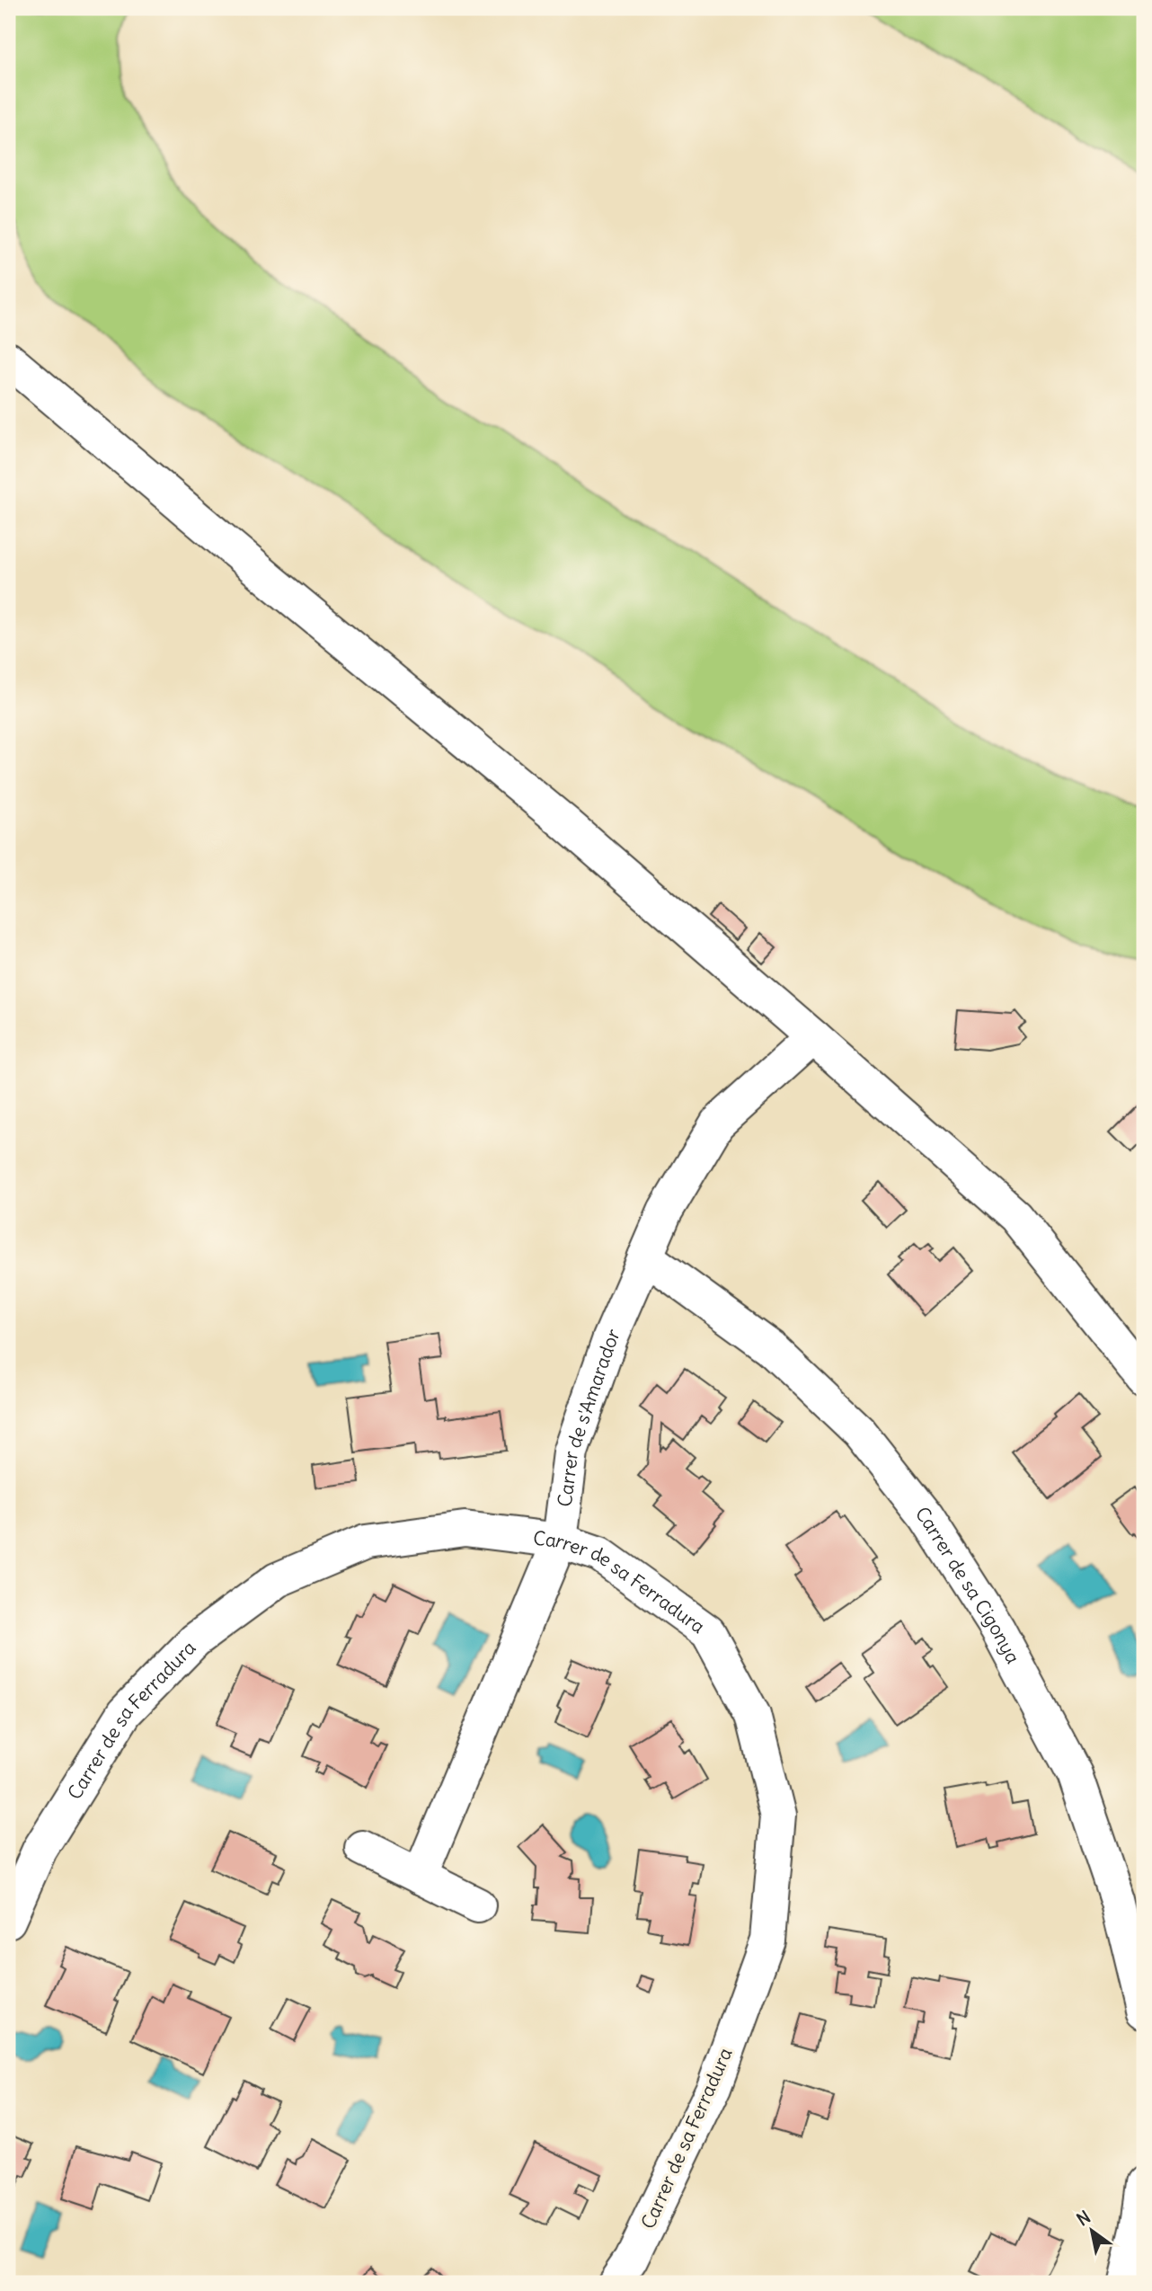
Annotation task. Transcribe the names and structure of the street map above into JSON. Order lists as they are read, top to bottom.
{
  "streets": {
    "street": ["Carrer de s'Amarador", "Carrer de sa Ferradura", "Carrer de sa Cigonya"]
  },
  "crossings": [
    ["Carrer de s'Amarador", "Carrer de sa Ferradura"],
    ["Carrer de s'Amarador", "Carrer de sa Cigonya"]
  ],
  "north": "top left"
}
